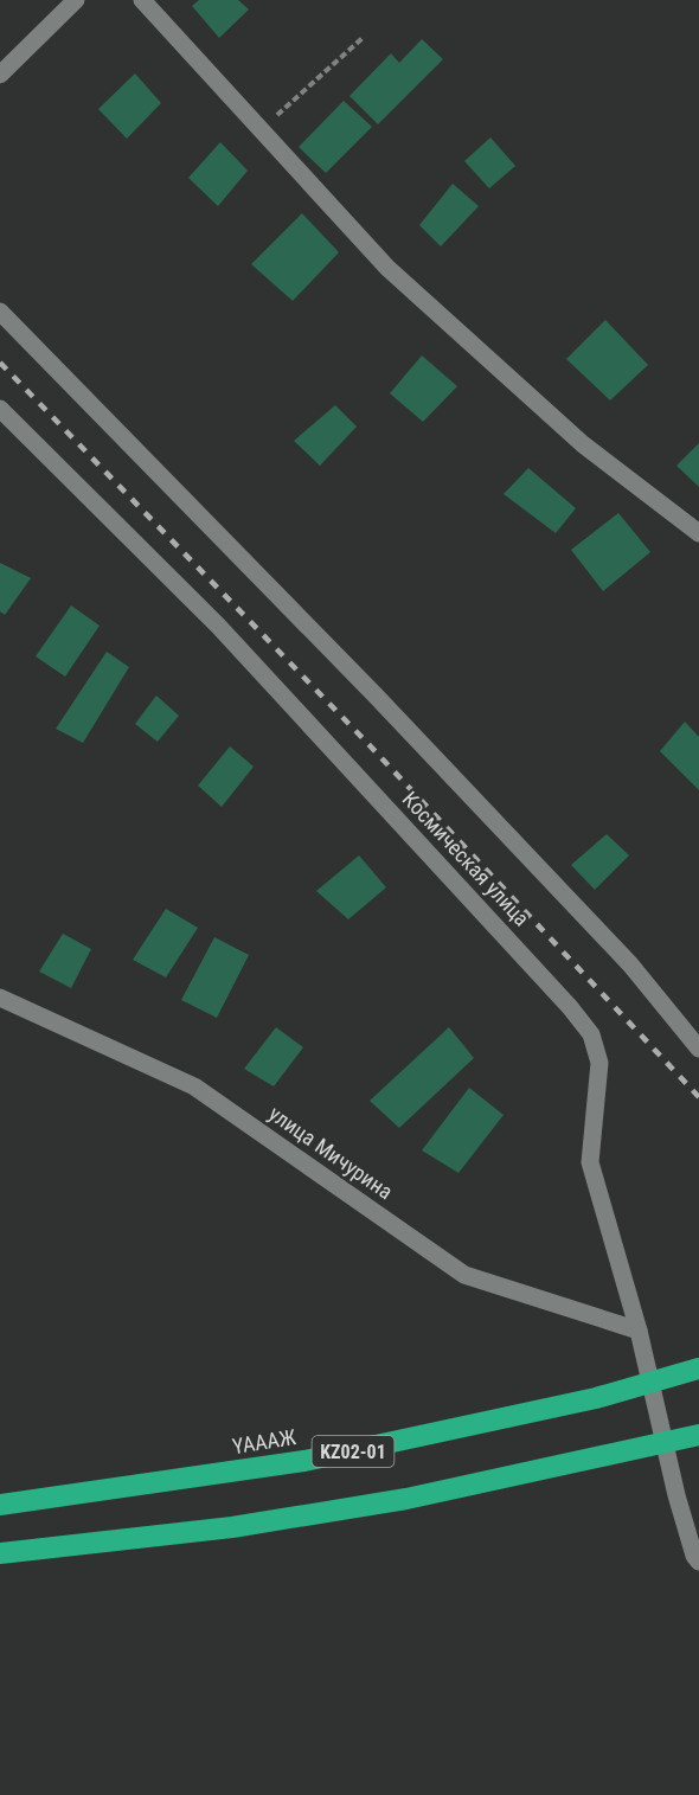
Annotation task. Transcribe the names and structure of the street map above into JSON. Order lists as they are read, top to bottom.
{
  "streets": {
    "highway": ["ҮАААЖ", "KZ02-01"],
    "street": ["Космическая улица", "улица Мичурина"]
  },
  "crossings": [
    ["Космическая улица", "улица Мичурина"]
  ]
}
